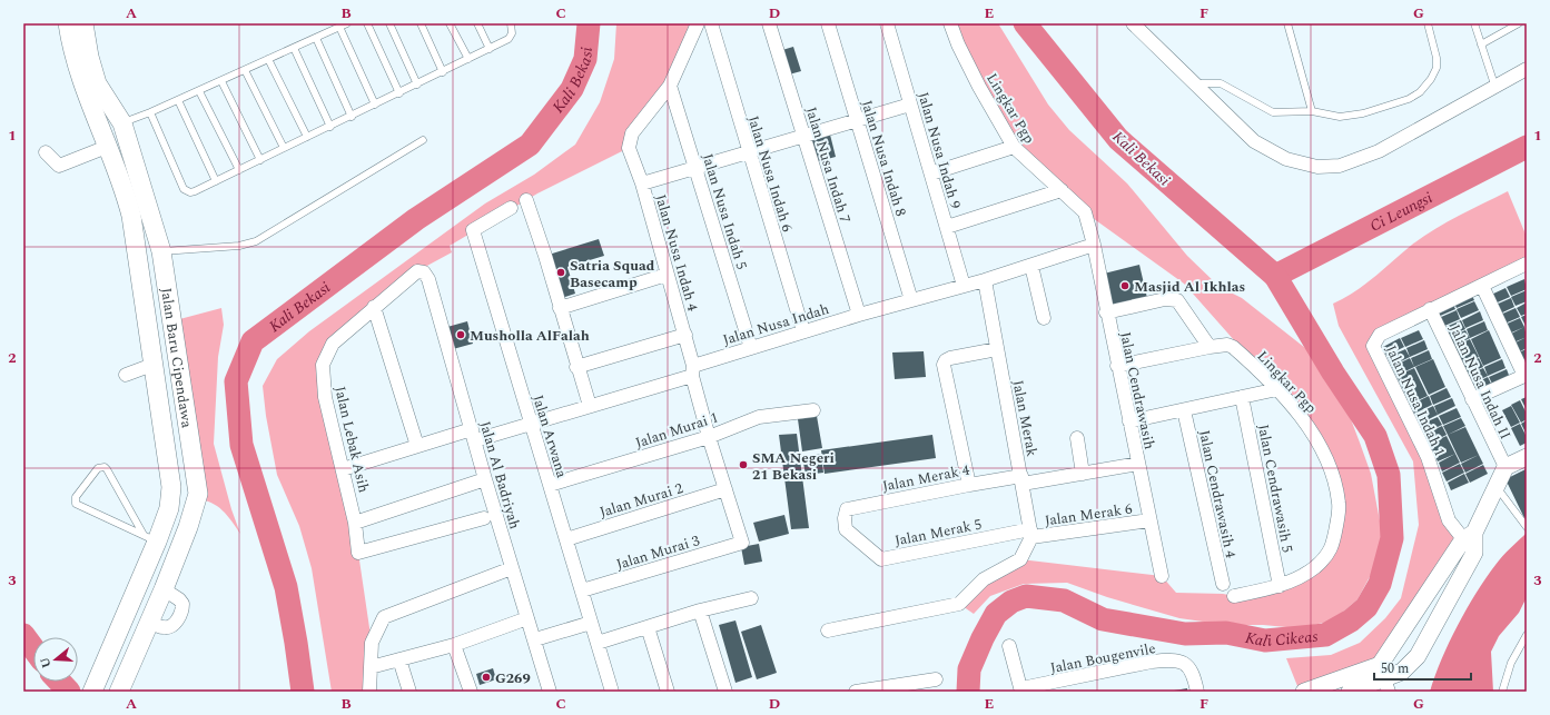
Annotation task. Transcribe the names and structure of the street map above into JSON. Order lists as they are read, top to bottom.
{
  "streets": {
    "main road": ["Jalan Baru Cipendawa"],
    "street": [
      "Lingkar Pgp",
      "Jalan Nusa Indah 9",
      "Jalan Nusa Indah 8",
      "Jalan Nusa Indah 7",
      "Jalan Nusa Indah 6",
      "Jalan Nusa Indah 5",
      "Jalan Nusa Indah 4",
      "Jalan Nusa Indah",
      "Jalan Nusa Indah II",
      "Jalan Cendrawasih",
      "Jalan Nusa Indah 1",
      "Jalan Merak",
      "Jalan Murai 1",
      "Jalan Arwana",
      "Jalan Lebak Asih",
      "Jalan Al Badriyah",
      "Jalan Merak 4",
      "Jalan Cendrawasih 5",
      "Jalan Cendrawasih 4",
      "Jalan Murai 2",
      "Jalan Merak 6",
      "Jalan Merak 5",
      "Jalan Murai 3",
      "Jalan Bougenvile"
    ]
  },
  "crossings": [
    ["Lingkar Pgp", "Jalan Cendrawasih"],
    ["Lingkar Pgp", "Jalan Cendrawasih 5"],
    ["Jalan Nusa Indah 9", "Jalan Nusa Indah"],
    ["Jalan Nusa Indah 8", "Jalan Nusa Indah"],
    ["Jalan Nusa Indah 7", "Jalan Nusa Indah"],
    ["Jalan Nusa Indah 6", "Jalan Nusa Indah"],
    ["Jalan Nusa Indah 5", "Jalan Nusa Indah 4"],
    ["Jalan Nusa Indah 5", "Jalan Nusa Indah"],
    ["Jalan Nusa Indah 4", "Jalan Nusa Indah"],
    ["Jalan Nusa Indah 4", "Jalan Murai 1"],
    ["Jalan Nusa Indah 4", "Jalan Murai 2"],
    ["Jalan Nusa Indah 4", "Jalan Murai 3"],
    ["Jalan Nusa Indah", "Jalan Cendrawasih"],
    ["Jalan Nusa Indah", "Jalan Merak"],
    ["Jalan Nusa Indah", "Jalan Arwana"],
    ["Jalan Nusa Indah", "Jalan Lebak Asih"],
    ["Jalan Nusa Indah", "Jalan Al Badriyah"],
    ["Jalan Nusa Indah II", "Jalan Nusa Indah 1"],
    ["Jalan Cendrawasih", "Jalan Merak 4"],
    ["Jalan Cendrawasih", "Jalan Merak 6"],
    ["Jalan Merak", "Jalan Merak 4"],
    ["Jalan Merak", "Jalan Merak 6"],
    ["Jalan Merak", "Jalan Merak 5"],
    ["Jalan Murai 1", "Jalan Arwana"],
    ["Jalan Arwana", "Jalan Murai 2"],
    ["Jalan Arwana", "Jalan Murai 3"],
    ["Jalan Lebak Asih", "Jalan Al Badriyah"],
    ["Jalan Merak 4", "Jalan Merak 5"],
    ["Jalan Merak 6", "Jalan Merak 5"]
  ],
  "water": ["Kali Bekasi", "Ci Leungsi", "Kali Cikeas"],
  "places": [
    "Satria Squad Basecamp",
    "Masjid Al Ikhlas",
    "Musholla AlFalah",
    "SMA Negeri 21 Bekasi",
    "G269"
  ],
  "scale_bar": "50 m",
  "north": "left",
  "grid": {
    "columns": [
      "A",
      "B",
      "C",
      "D",
      "E",
      "F",
      "G"
    ],
    "rows": ["1", "2", "3"]
  }
}
